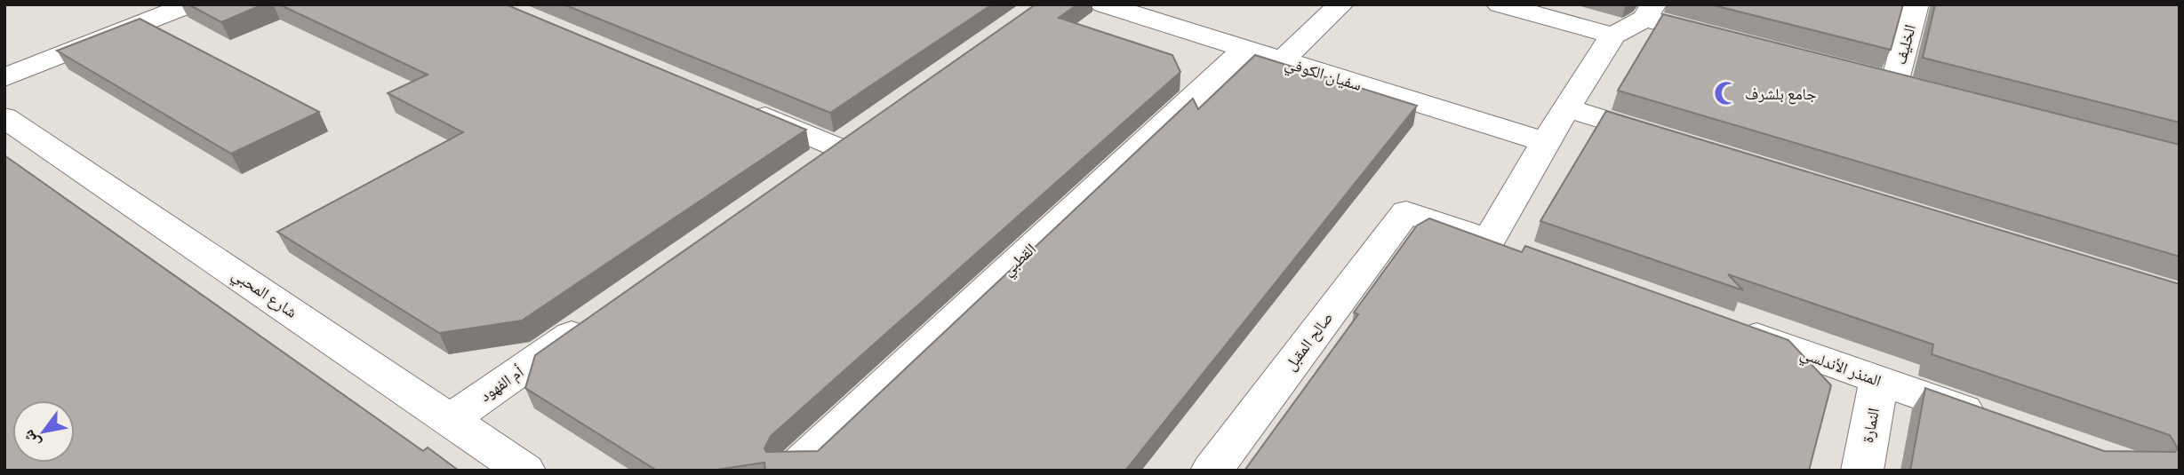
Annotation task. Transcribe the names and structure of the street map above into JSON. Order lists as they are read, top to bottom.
{
  "streets": {
    "street": [
      "الخليف",
      "سفيان الكوفي",
      "القطبي",
      "شارع المحبي",
      "صالح المقبل",
      "المنذر الأندلسي",
      "أم الفهود",
      "النمارة"
    ]
  },
  "crossings": [
    ["سفيان الكوفي", "القطبي"],
    ["شارع المحبي", "أم الفهود"],
    ["المنذر الأندلسي", "النمارة"]
  ],
  "places": {
    "mosque": ["جامع بلشرف"]
  },
  "north": "bottom left"
}
